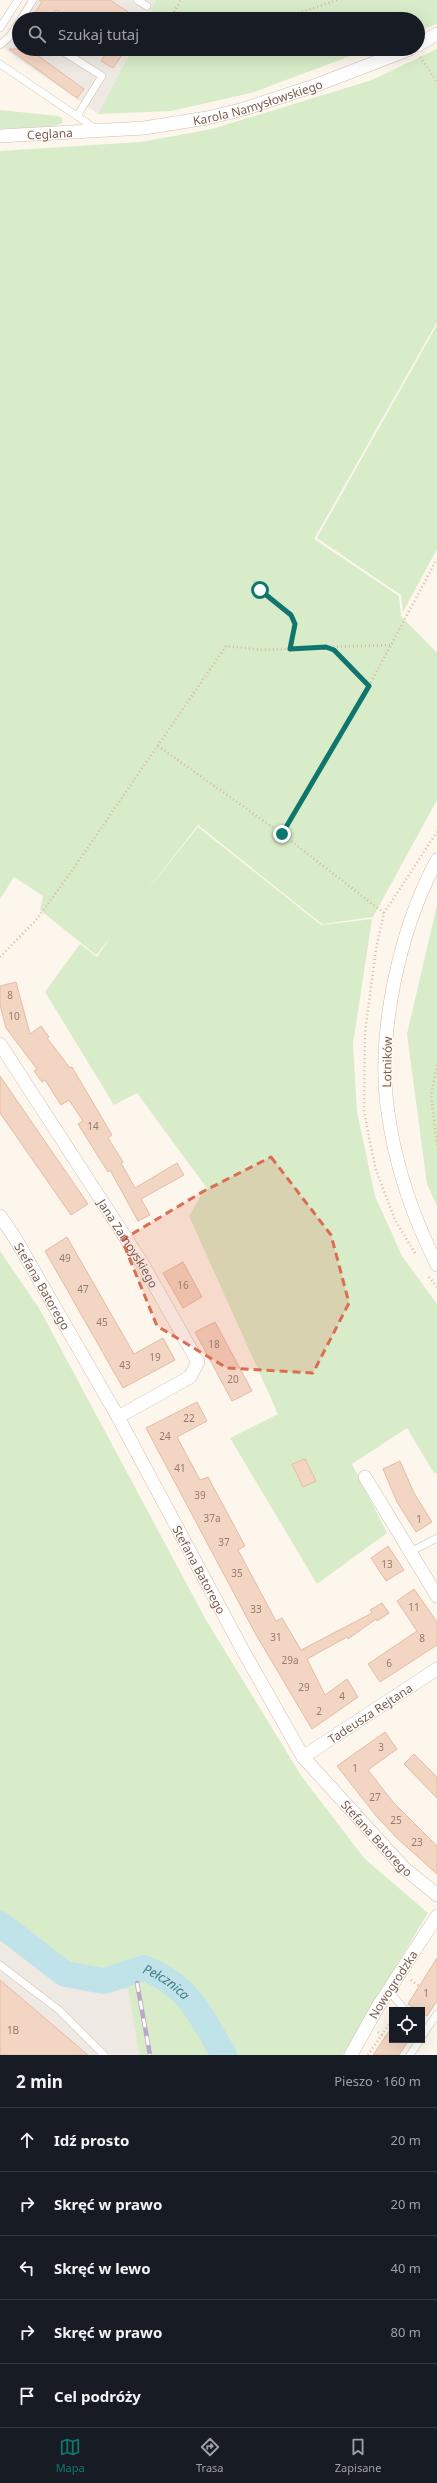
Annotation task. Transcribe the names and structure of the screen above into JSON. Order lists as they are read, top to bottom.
{
  "streets": {
    "street": [
      "Karola Namysłowskiego",
      "Ceglana",
      "Lotników",
      "Jana Zamoyskiego",
      "Stefana Batorego",
      "Tadeusza Rejtana",
      "Nowogrodzka"
    ]
  },
  "crossings": [
    ["Karola Namysłowskiego", "Ceglana"],
    ["Jana Zamoyskiego", "Stefana Batorego"],
    ["Stefana Batorego", "Tadeusza Rejtana"]
  ],
  "water": ["Pełcznica"],
  "house_numbers": [
    "8",
    "10",
    "14",
    "49",
    "16",
    "47",
    "45",
    "18",
    "19",
    "43",
    "20",
    "22",
    "24",
    "41",
    "39",
    "37a",
    "1",
    "37",
    "13",
    "35",
    "11",
    "33",
    "31",
    "8",
    "29a",
    "6",
    "29",
    "4",
    "2",
    "3",
    "1",
    "27",
    "25",
    "23",
    "1",
    "1B"
  ],
  "page": {
    "search": "Szukaj tutaj",
    "heading": ["2 min", "Pieszo · 160 m"],
    "list": [
      ["Idź prosto", "20 m"],
      ["Skręć w prawo", "20 m"],
      ["Skręć w lewo", "40 m"],
      ["Skręć w prawo", "80 m"],
      "Cel podróży"
    ],
    "nav": ["Mapa", "Trasa", "Zapisane"]
  }
}
